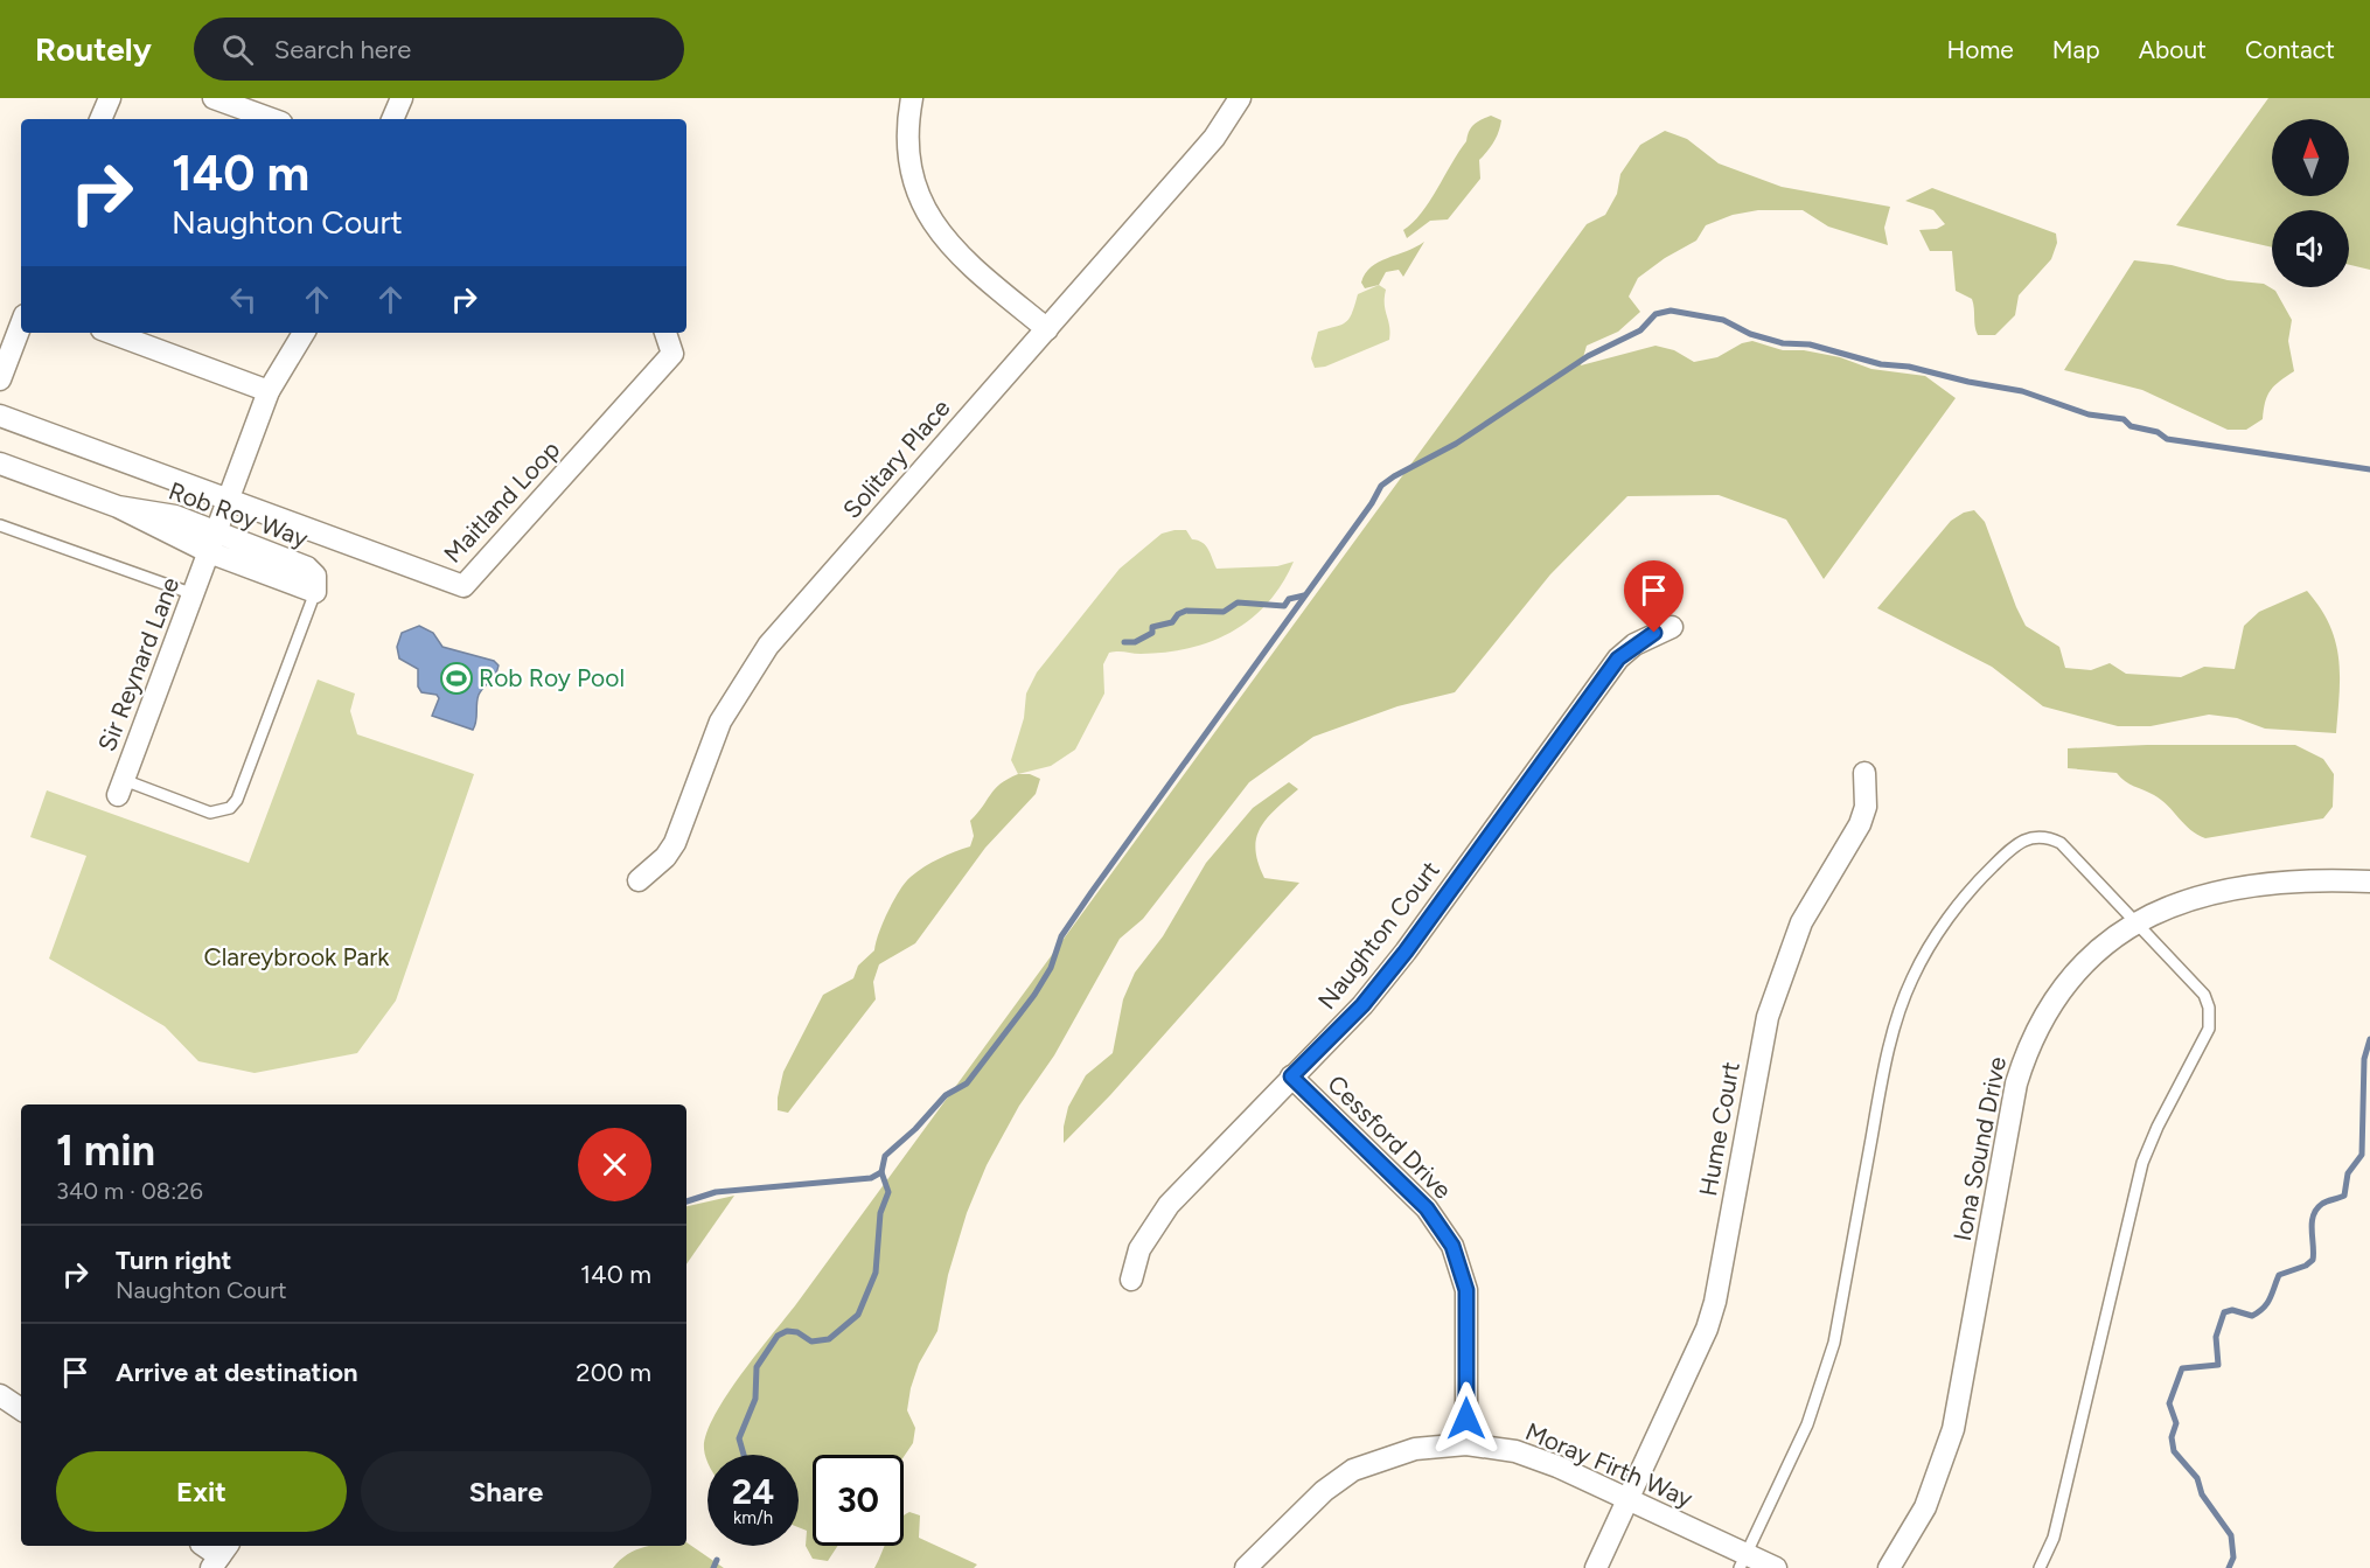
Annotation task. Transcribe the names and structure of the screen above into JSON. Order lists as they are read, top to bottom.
{
  "streets": {
    "street": [
      "Solitary Place",
      "Maitland Loop",
      "Rob Roy Way",
      "Sir Reynard Lane",
      "Naughton Court",
      "Hume Court",
      "Cessford Drive",
      "Iona Sound Drive",
      "Moray Firth Way"
    ]
  },
  "crossings": [
    ["Rob Roy Way", "Sir Reynard Lane"],
    ["Naughton Court", "Cessford Drive"],
    ["Hume Court", "Moray Firth Way"],
    ["Cessford Drive", "Moray Firth Way"]
  ],
  "parks": ["Clareybrook Park"],
  "places": {
    "sports": ["Rob Roy Pool"]
  },
  "north": "top",
  "page": {
    "header": "Routely",
    "search": "Search here",
    "nav": [
      "Home",
      "Map",
      "About",
      "Contact"
    ],
    "turn": ["140 m", "Naughton Court"],
    "heading": ["1 min", "340 m · 08:26"],
    "list": [
      {
        "name": "Turn right",
        "note": "Naughton Court",
        "value": "140 m"
      },
      {
        "name": "Arrive at destination",
        "value": "200 m"
      }
    ],
    "buttons": ["Exit", "Share"],
    "speed": "24 km/h",
    "limit": "30"
  }
}
